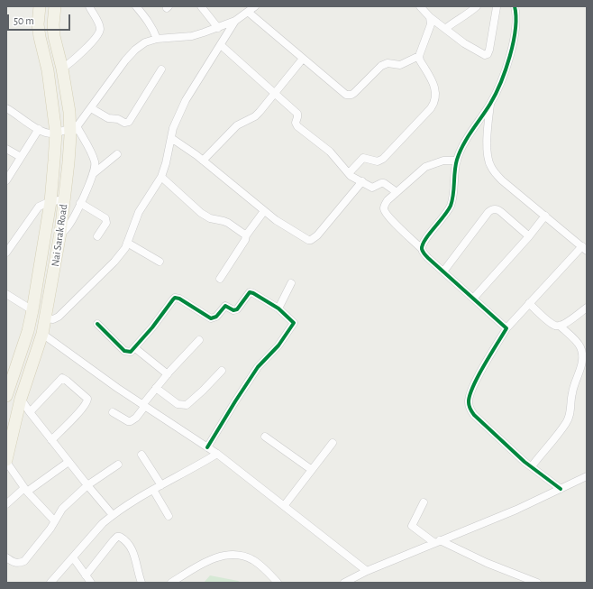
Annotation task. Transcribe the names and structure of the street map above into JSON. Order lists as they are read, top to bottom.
{
  "streets": {
    "main road": ["Nai Sarak Road"]
  },
  "scale_bar": "50 m"
}
